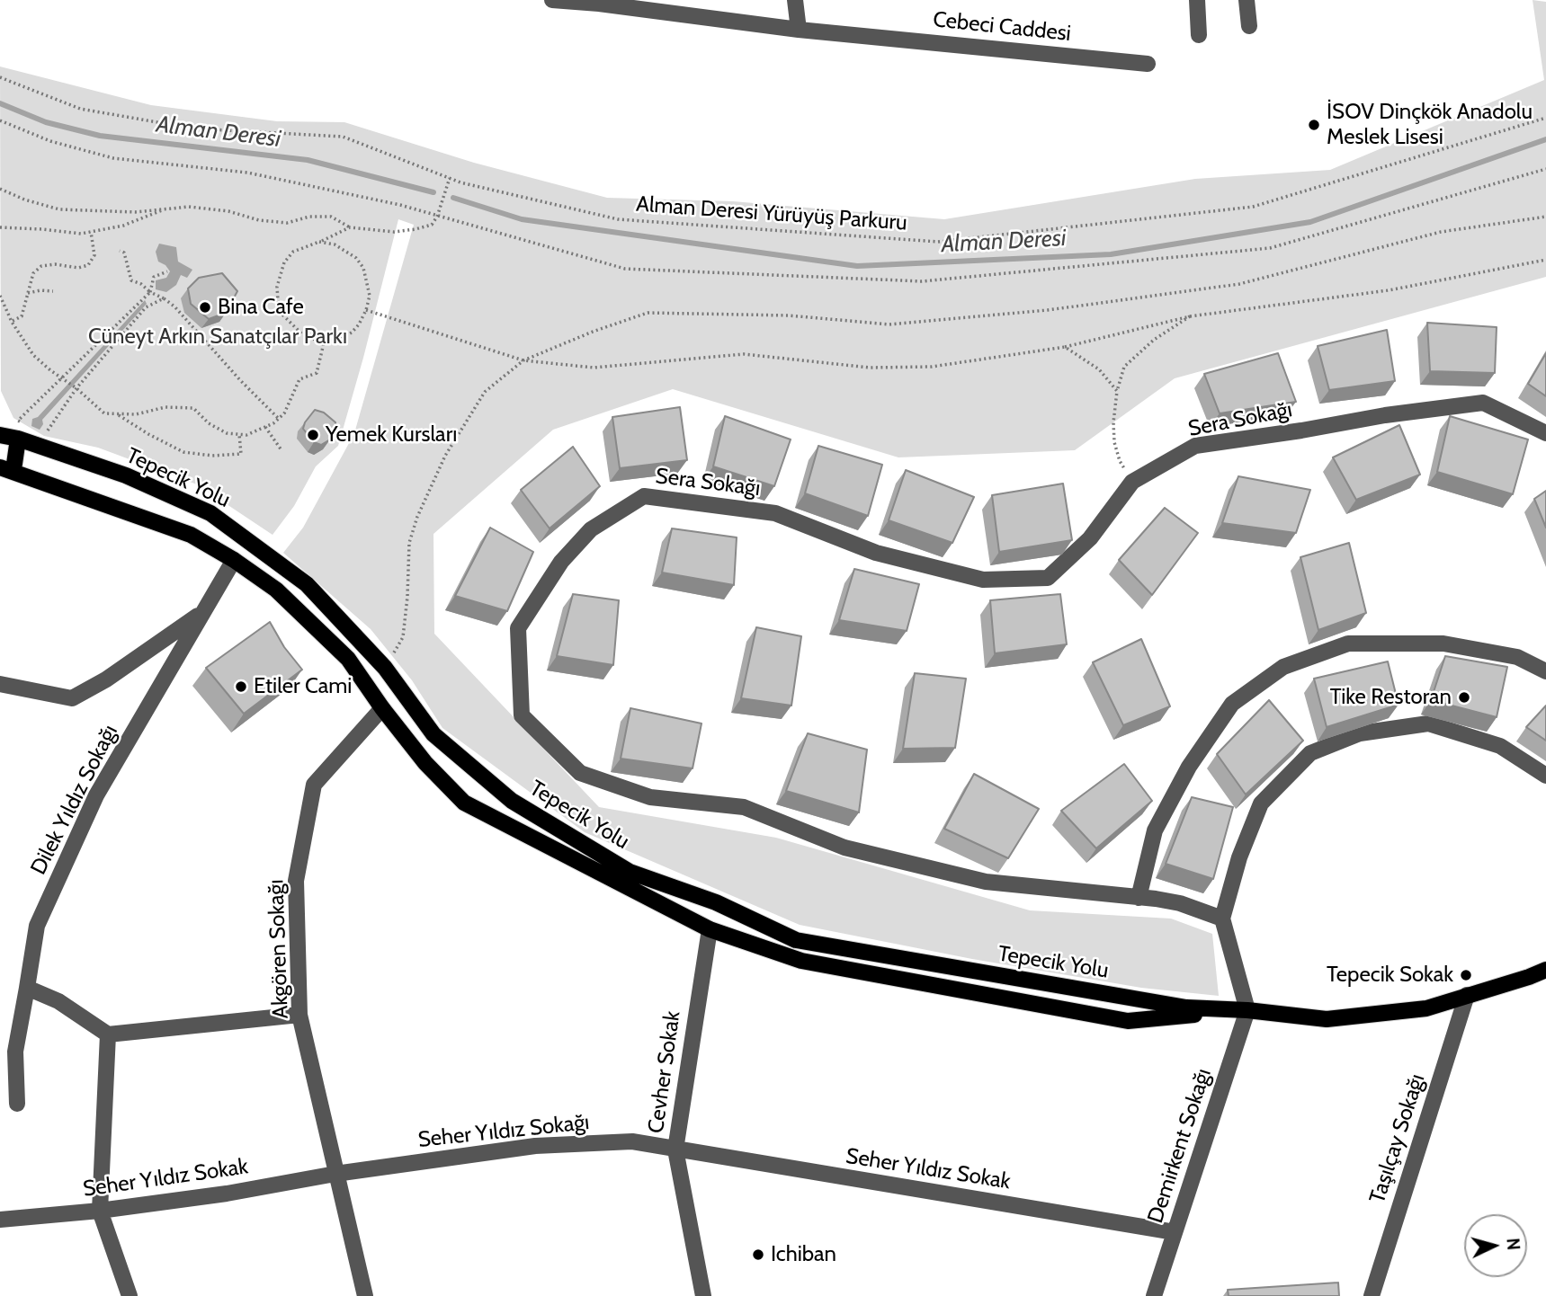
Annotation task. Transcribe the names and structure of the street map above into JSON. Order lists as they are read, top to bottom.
{
  "streets": {
    "main road": ["Tepecik Yolu"],
    "street": [
      "Cebeci Caddesi",
      "Sera Sokağı",
      "Dilek Yıldız Sokağı",
      "Akgören Sokağı",
      "Cevher Sokak",
      "Seher Yıldız Sokağı",
      "Taşılçay Sokağı",
      "Demirkent Sokağı",
      "Seher Yıldız Sokak"
    ],
    "path": ["Alman Deresi Yürüyüş Parkuru"]
  },
  "crossings": [
    ["Tepecik Yolu", "Dilek Yıldız Sokağı"],
    ["Tepecik Yolu", "Akgören Sokağı"],
    ["Tepecik Yolu", "Cevher Sokak"],
    ["Tepecik Yolu", "Taşılçay Sokağı"],
    ["Tepecik Yolu", "Demirkent Sokağı"],
    ["Akgören Sokağı", "Seher Yıldız Sokağı"],
    ["Akgören Sokağı", "Seher Yıldız Sokak"],
    ["Cevher Sokak", "Seher Yıldız Sokağı"],
    ["Cevher Sokak", "Seher Yıldız Sokak"],
    ["Seher Yıldız Sokağı", "Seher Yıldız Sokak"],
    ["Demirkent Sokağı", "Seher Yıldız Sokak"]
  ],
  "water": ["Alman Deresi"],
  "parks": ["Cüneyt Arkın Sanatçılar Parkı"],
  "places": [
    "İSOV Dinçkök Anadolu Meslek Lisesi",
    "Bina Cafe",
    "Yemek Kursları",
    "Etiler Cami",
    "Tike Restoran",
    "Tepecik Sokak",
    "Ichiban"
  ],
  "north": "right"
}
